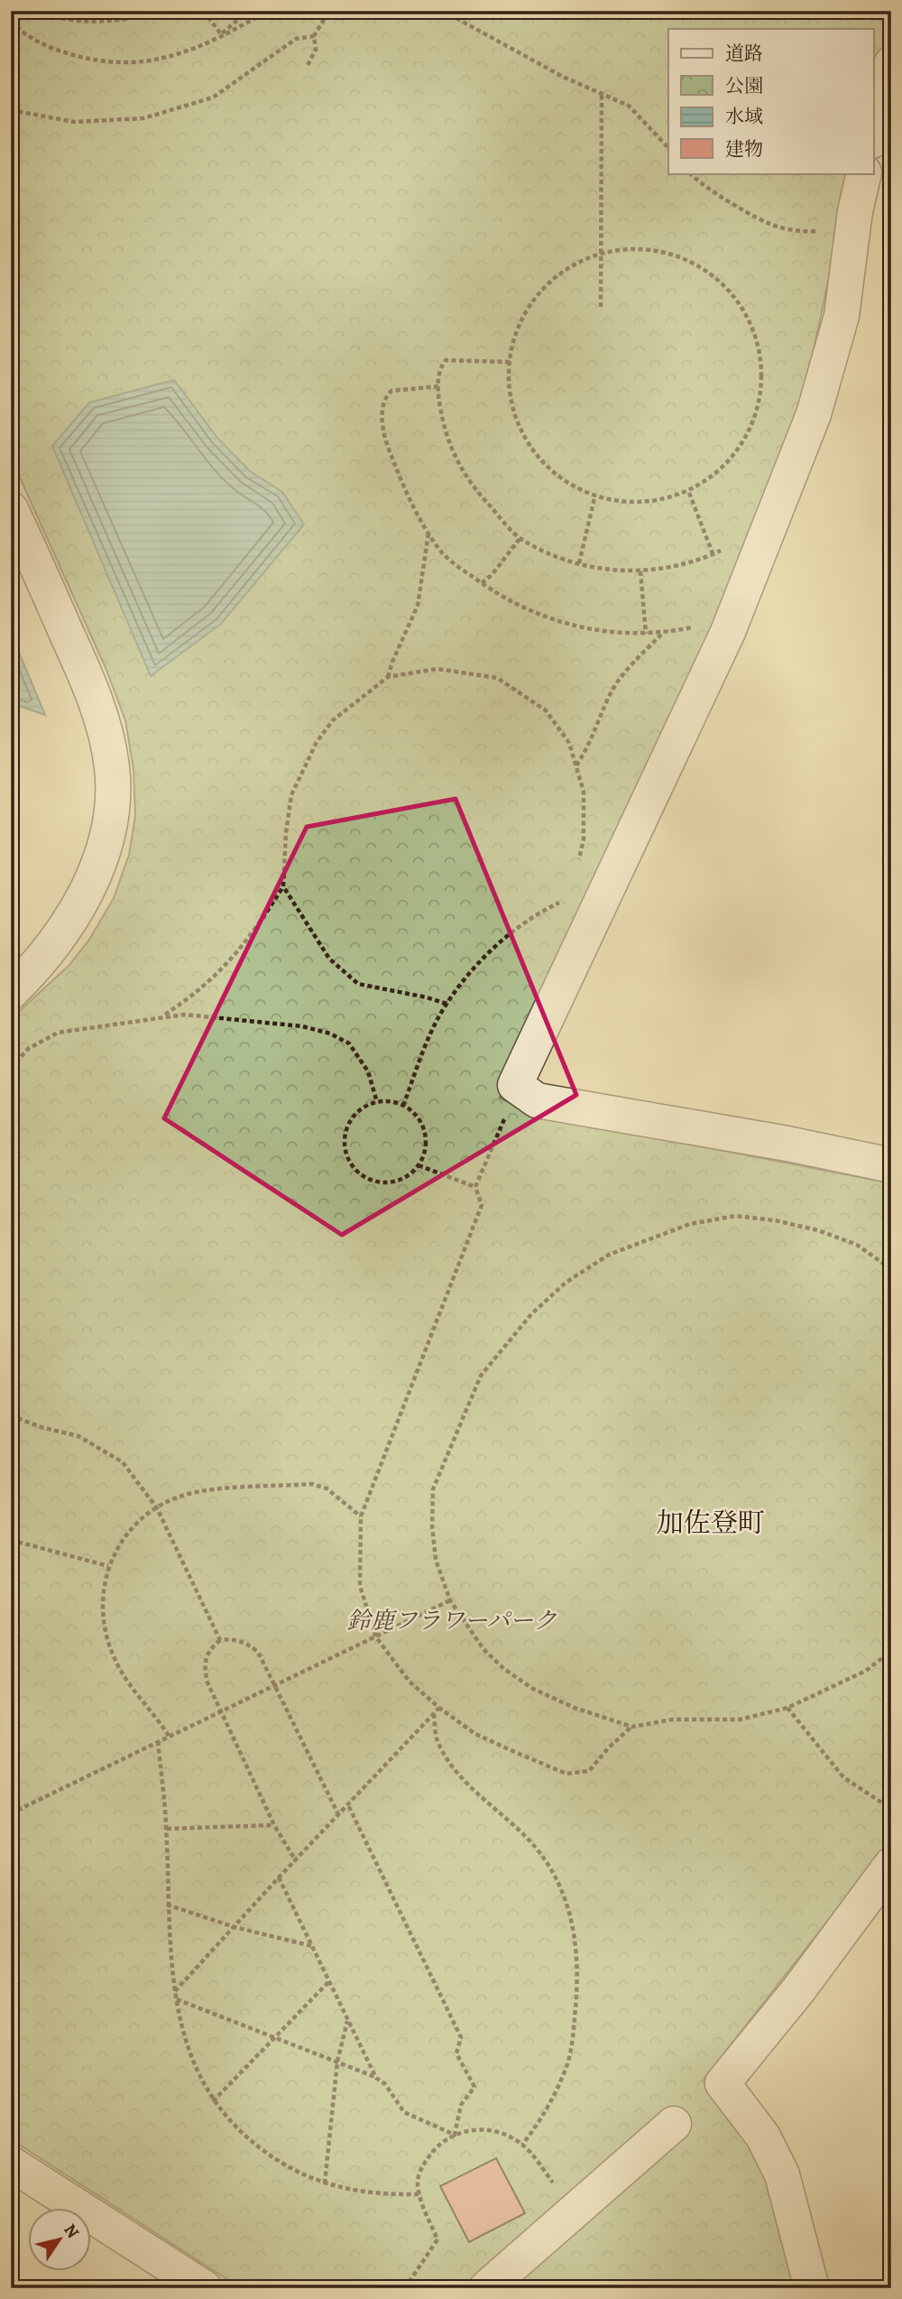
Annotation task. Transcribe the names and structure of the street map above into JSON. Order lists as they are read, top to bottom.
{
  "districts": ["加佐登町"],
  "parks": ["鈴鹿フラワーパーク"],
  "legend": [
    "道路",
    "公園",
    "水域",
    "建物"
  ],
  "north": "top right"
}
